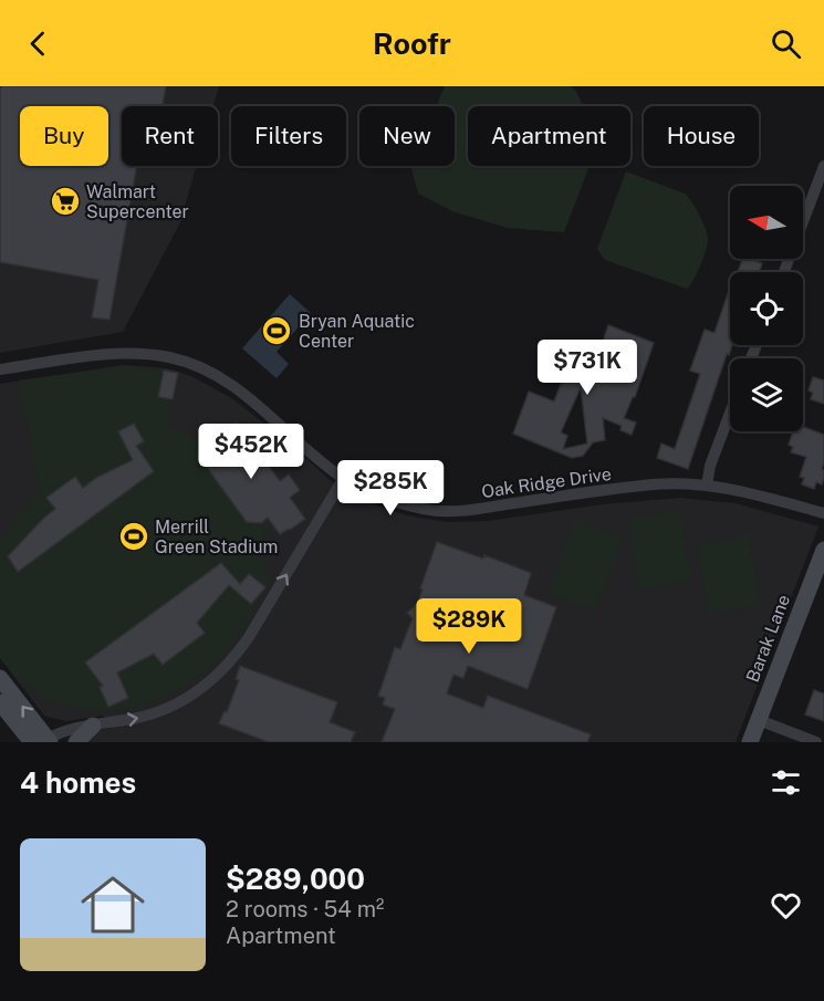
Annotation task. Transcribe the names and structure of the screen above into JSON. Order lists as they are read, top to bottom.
{
  "streets": {
    "street": ["Oak Ridge Drive", "Barak Lane"]
  },
  "places": {
    "supermarket": ["Walmart Supercenter"],
    "sports": ["Bryan Aquatic Center", "Merrill Green Stadium"]
  },
  "north": "left",
  "page": {
    "header": "Roofr",
    "chip": [
      "Buy",
      "Rent",
      "Filters",
      "New",
      "Apartment",
      "House"
    ],
    "price": [
      "$731K",
      "$452K",
      "$285K",
      "$289K"
    ],
    "heading": "4 homes",
    "list": [
      {
        "name": "$289,000",
        "note": "2 rooms · 54 m² · Apartment"
      }
    ]
  }
}
